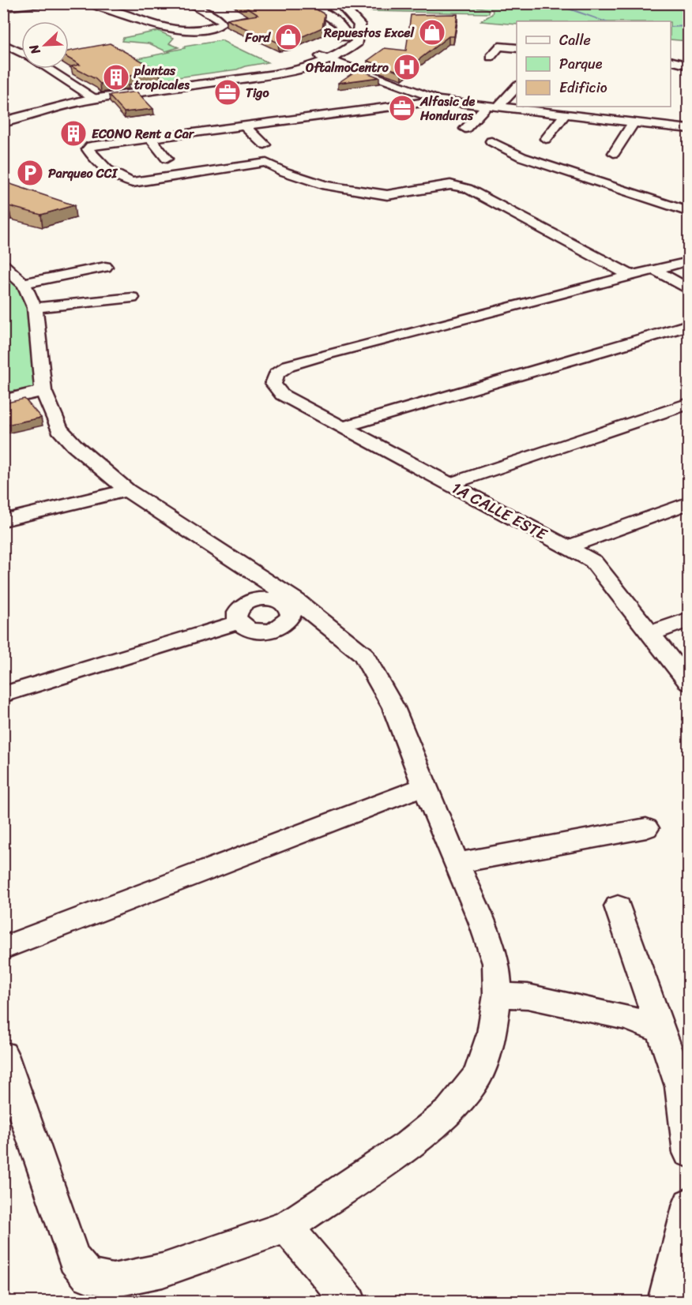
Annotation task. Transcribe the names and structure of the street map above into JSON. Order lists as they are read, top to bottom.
{
  "streets": {
    "street": ["1A CALLE ESTE"]
  },
  "places": {
    "shop": ["Repuestos Excel", "Ford"],
    "hospital": ["OftalmoCentro"],
    "building": ["plantas tropicales", "ECONO Rent a Car"],
    "office": ["Tigo", "Alfasic de Honduras"],
    "parking": ["Parqueo CCI"]
  },
  "legend": ["Calle", "Parque", "Edificio"],
  "north": "bottom left"
}
